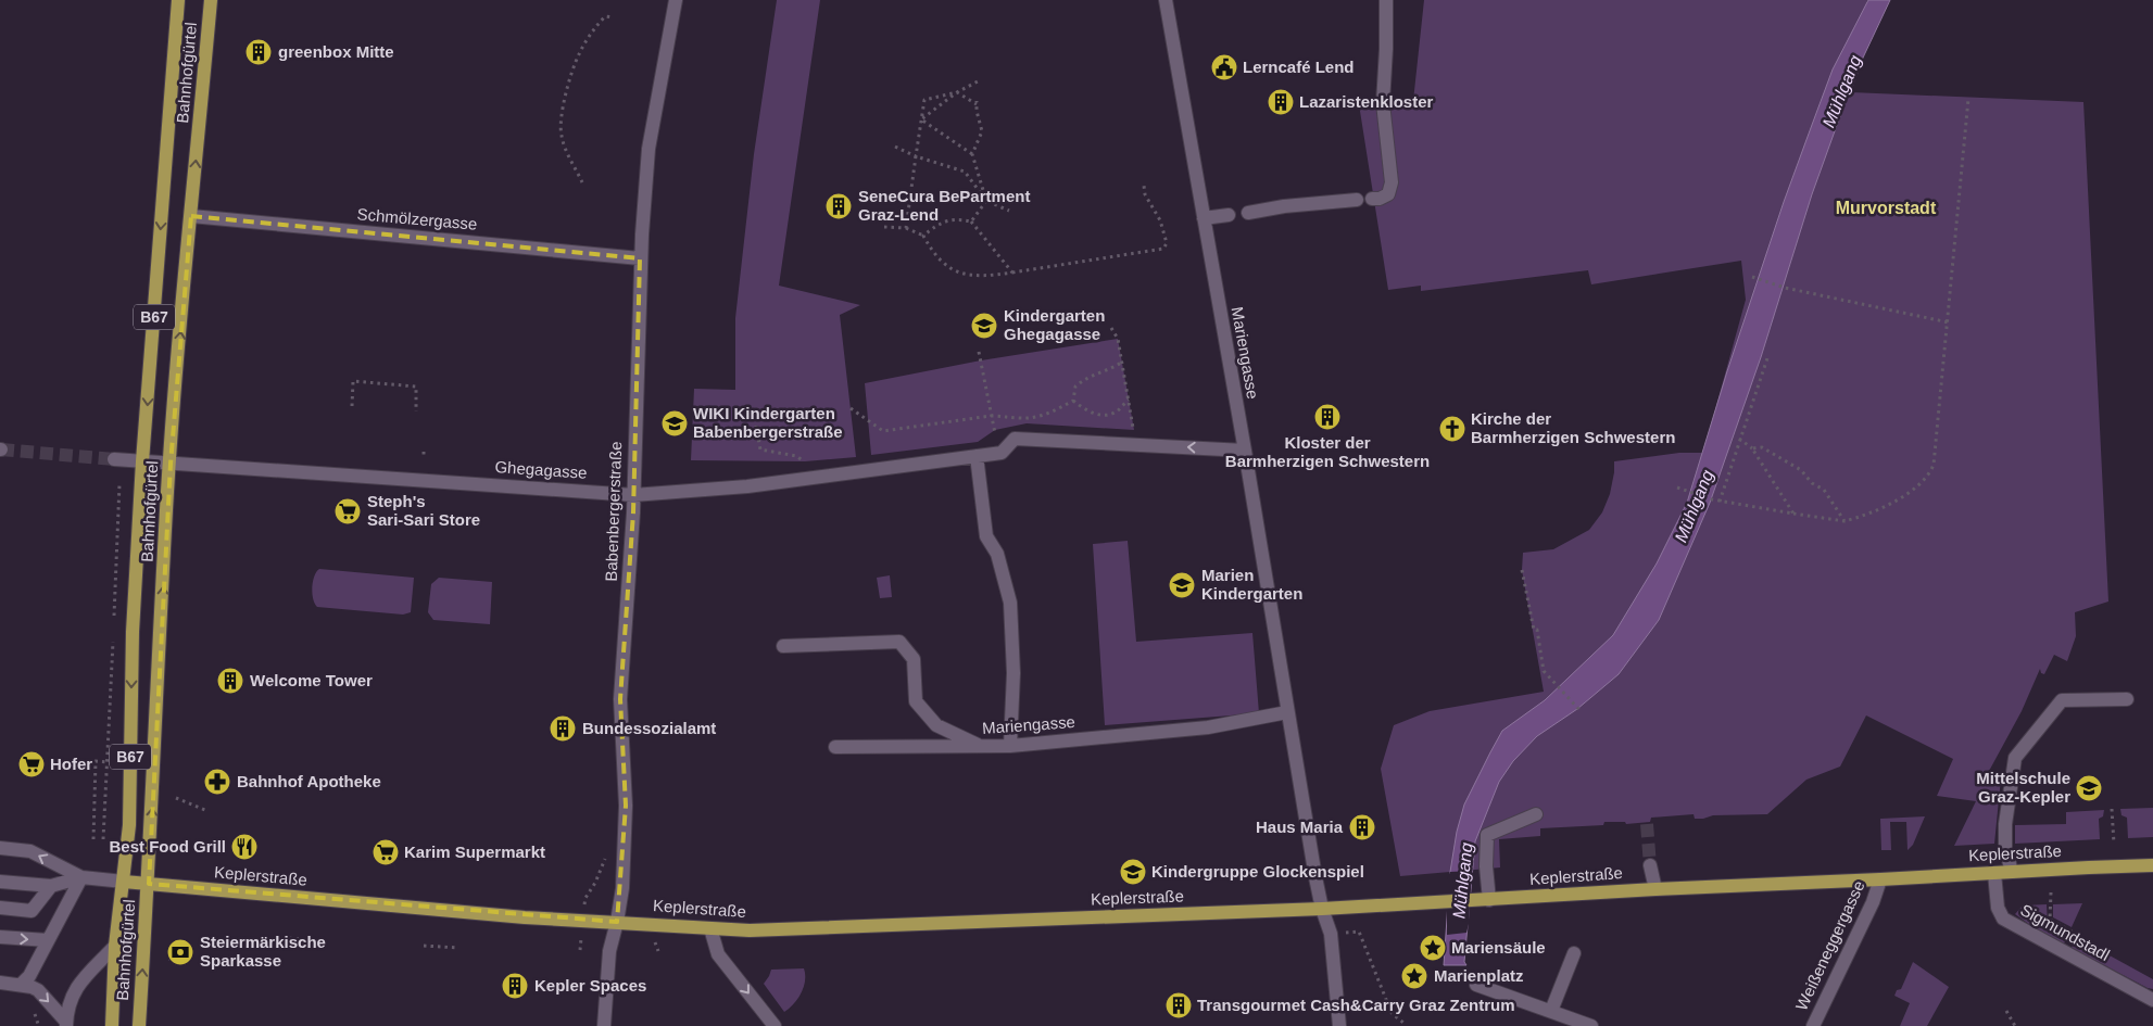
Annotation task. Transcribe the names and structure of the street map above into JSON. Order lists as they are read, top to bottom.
{
  "streets": {
    "main road": ["Bahnhofgürtel", "B67", "Keplerstraße"],
    "street": [
      "Schmölzergasse",
      "Mariengasse",
      "Ghegagasse",
      "Babenbergerstraße",
      "Sigmundstadl",
      "Weißeneggergasse"
    ]
  },
  "crossings": [
    ["Bahnhofgürtel", "Schmölzergasse"],
    ["Bahnhofgürtel", "Ghegagasse"],
    ["Bahnhofgürtel", "Keplerstraße"],
    ["Schmölzergasse", "Babenbergerstraße"],
    ["Mariengasse", "Keplerstraße"],
    ["Ghegagasse", "Babenbergerstraße"],
    ["Babenbergerstraße", "Keplerstraße"],
    ["Keplerstraße", "Sigmundstadl"],
    ["Keplerstraße", "Weißeneggergasse"]
  ],
  "districts": ["Murvorstadt"],
  "water": ["Mühlgang"],
  "places": {
    "building": [
      "greenbox Mitte",
      "Lazaristenkloster",
      "SeneCura BePartment Graz-Lend",
      "Kloster der Barmherzigen Schwestern",
      "Welcome Tower",
      "Bundessozialamt",
      "Haus Maria",
      "Kepler Spaces",
      "Transgourmet Cash&Carry Graz Zentrum"
    ],
    "public building": ["Lerncafé Lend"],
    "school or university": [
      "Kindergarten Ghegagasse",
      "WIKI Kindergarten Babenbergerstraße",
      "Marien Kindergarten",
      "Mittelschule Graz-Kepler",
      "Kindergruppe Glockenspiel"
    ],
    "church": ["Kirche der Barmherzigen Schwestern"],
    "supermarket": ["Steph's Sari-Sari Store", "Hofer", "Karim Supermarkt"],
    "pharmacy": ["Bahnhof Apotheke"],
    "restaurant": ["Best Food Grill"],
    "place": ["Mariensäule", "Marienplatz"],
    "bank": ["Steiermärkische Sparkasse"]
  }
}
